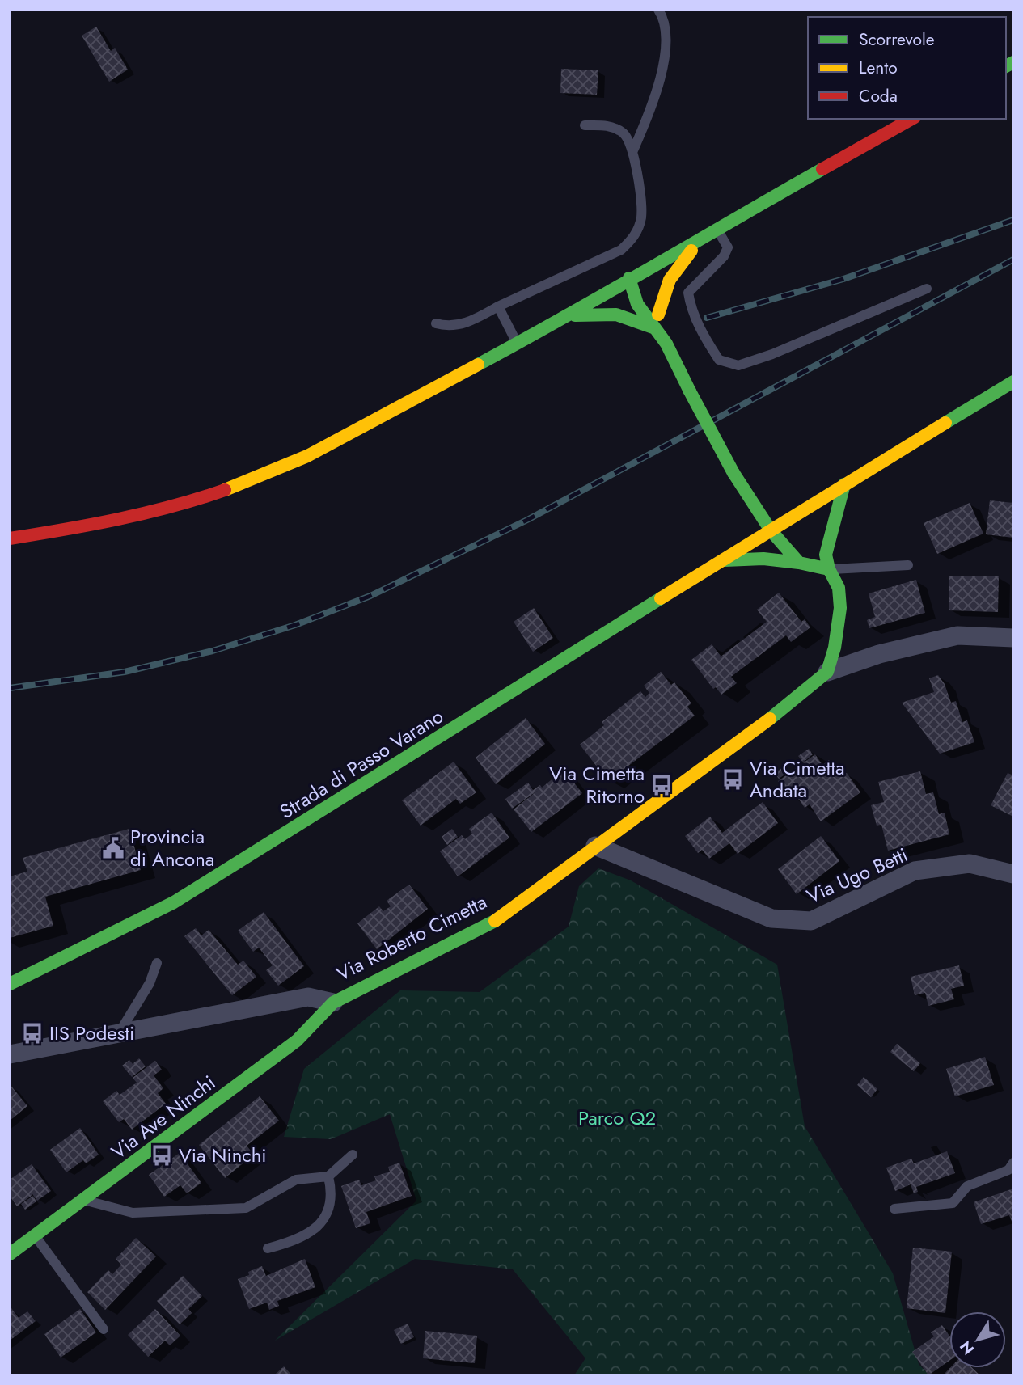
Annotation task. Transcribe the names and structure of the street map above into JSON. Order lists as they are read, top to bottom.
{
  "streets": {
    "street": [
      "Strada di Passo Varano",
      "Via Ugo Betti",
      "Via Roberto Cimetta",
      "Via Ave Ninchi"
    ]
  },
  "crossings": [
    ["Via Ugo Betti", "Via Roberto Cimetta"],
    ["Via Roberto Cimetta", "Via Ave Ninchi"]
  ],
  "parks": ["Parco Q2"],
  "places": {
    "bus stop": [
      "Via Cimetta Andata",
      "Via Cimetta Ritorno",
      "IIS Podesti",
      "Via Ninchi"
    ],
    "public building": ["Provincia di Ancona"]
  },
  "legend": ["Scorrevole", "Lento", "Coda"],
  "north": "bottom left"
}
